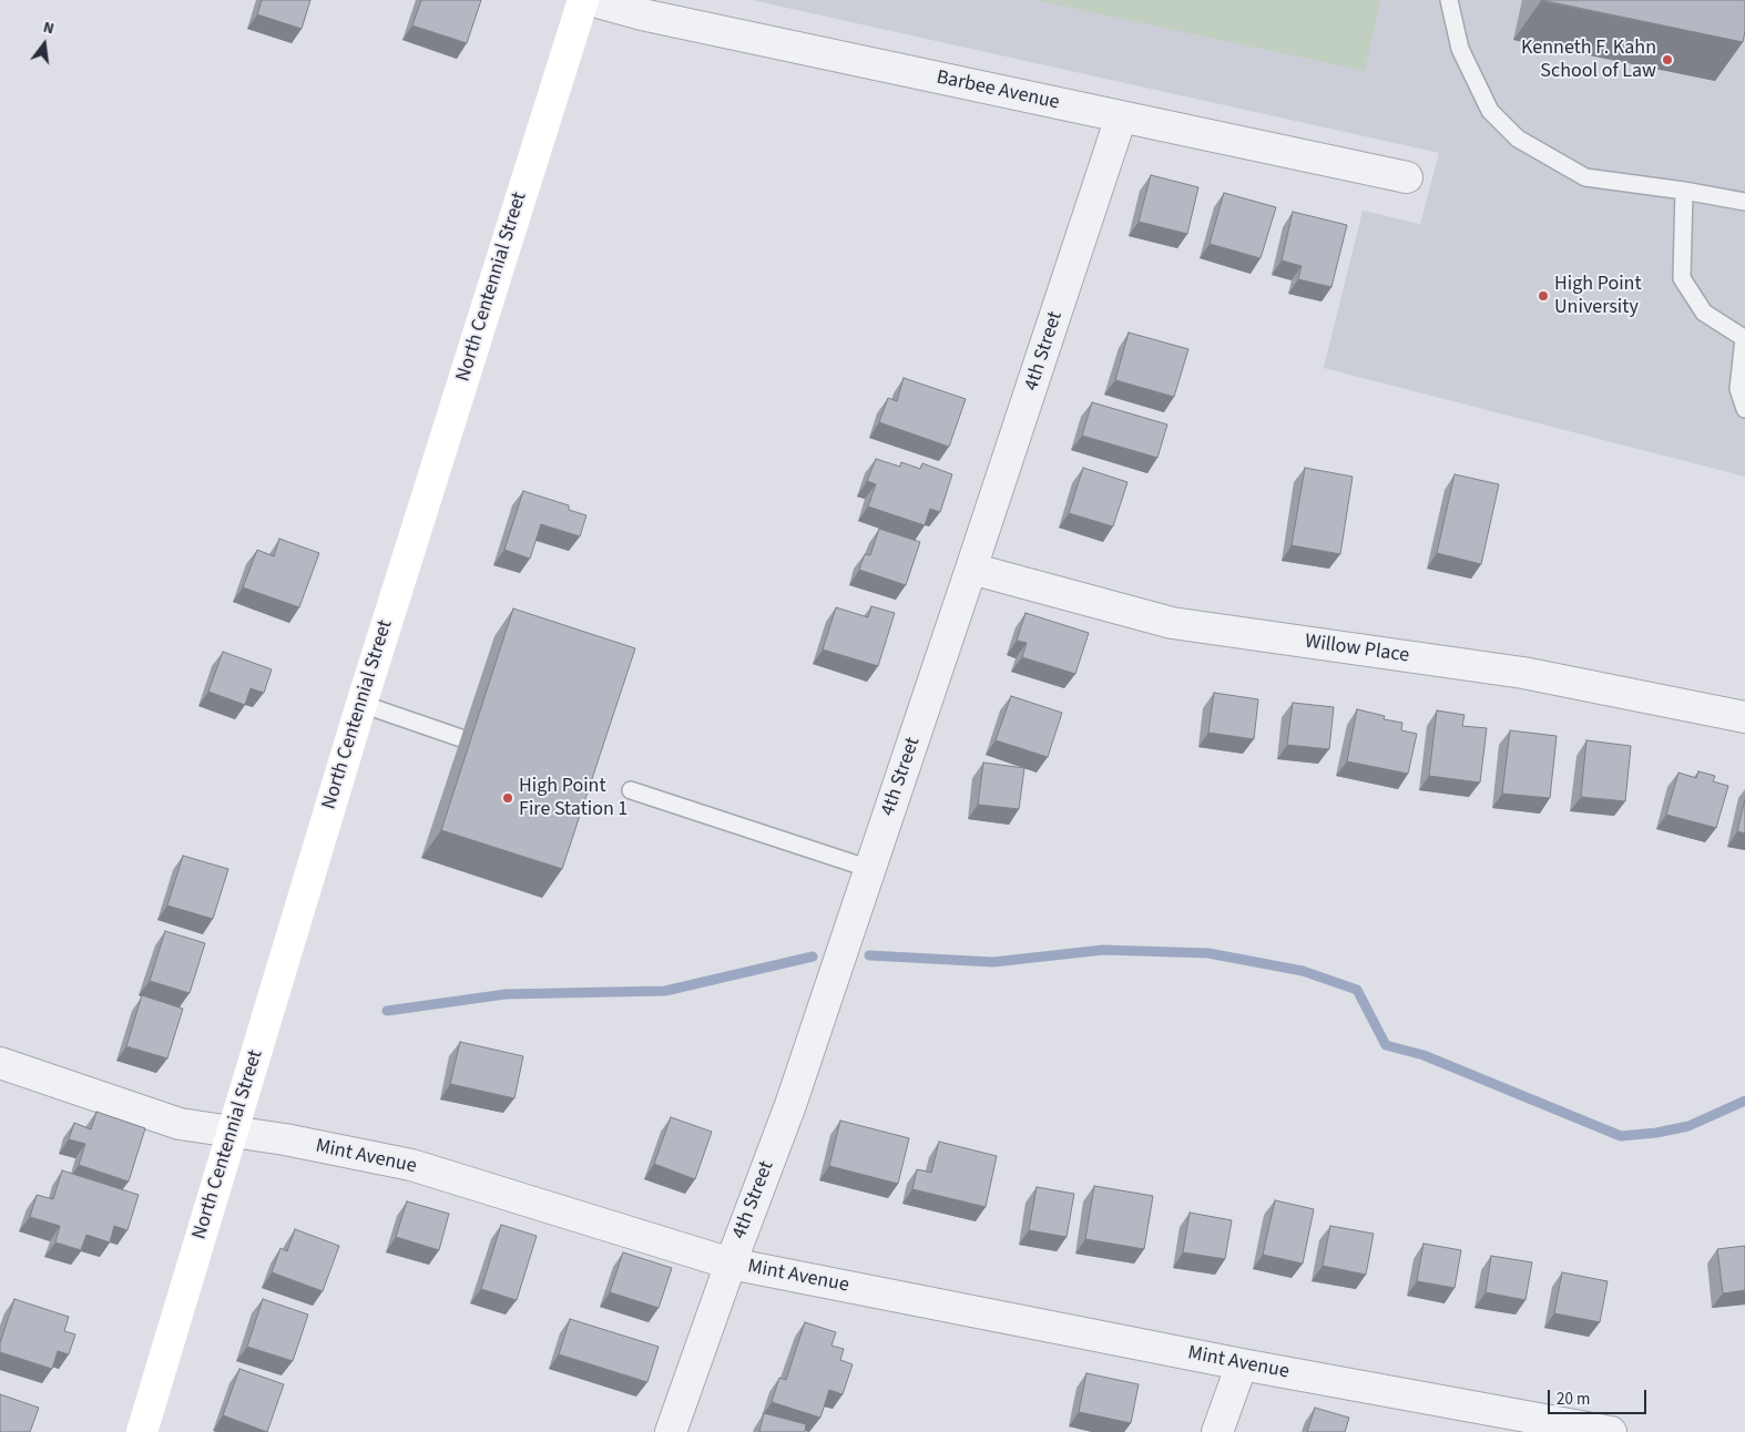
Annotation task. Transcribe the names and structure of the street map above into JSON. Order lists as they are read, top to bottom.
{
  "streets": {
    "main road": ["North Centennial Street"],
    "street": [
      "Barbee Avenue",
      "4th Street",
      "Willow Place",
      "Mint Avenue"
    ]
  },
  "crossings": [
    ["Barbee Avenue", "4th Street"],
    ["North Centennial Street", "Mint Avenue"],
    ["4th Street", "Willow Place"],
    ["4th Street", "Mint Avenue"]
  ],
  "places": ["Kenneth F. Kahn School of Law", "High Point University", "High Point Fire Station 1"],
  "scale_bar": "20 m",
  "north": "top"
}
